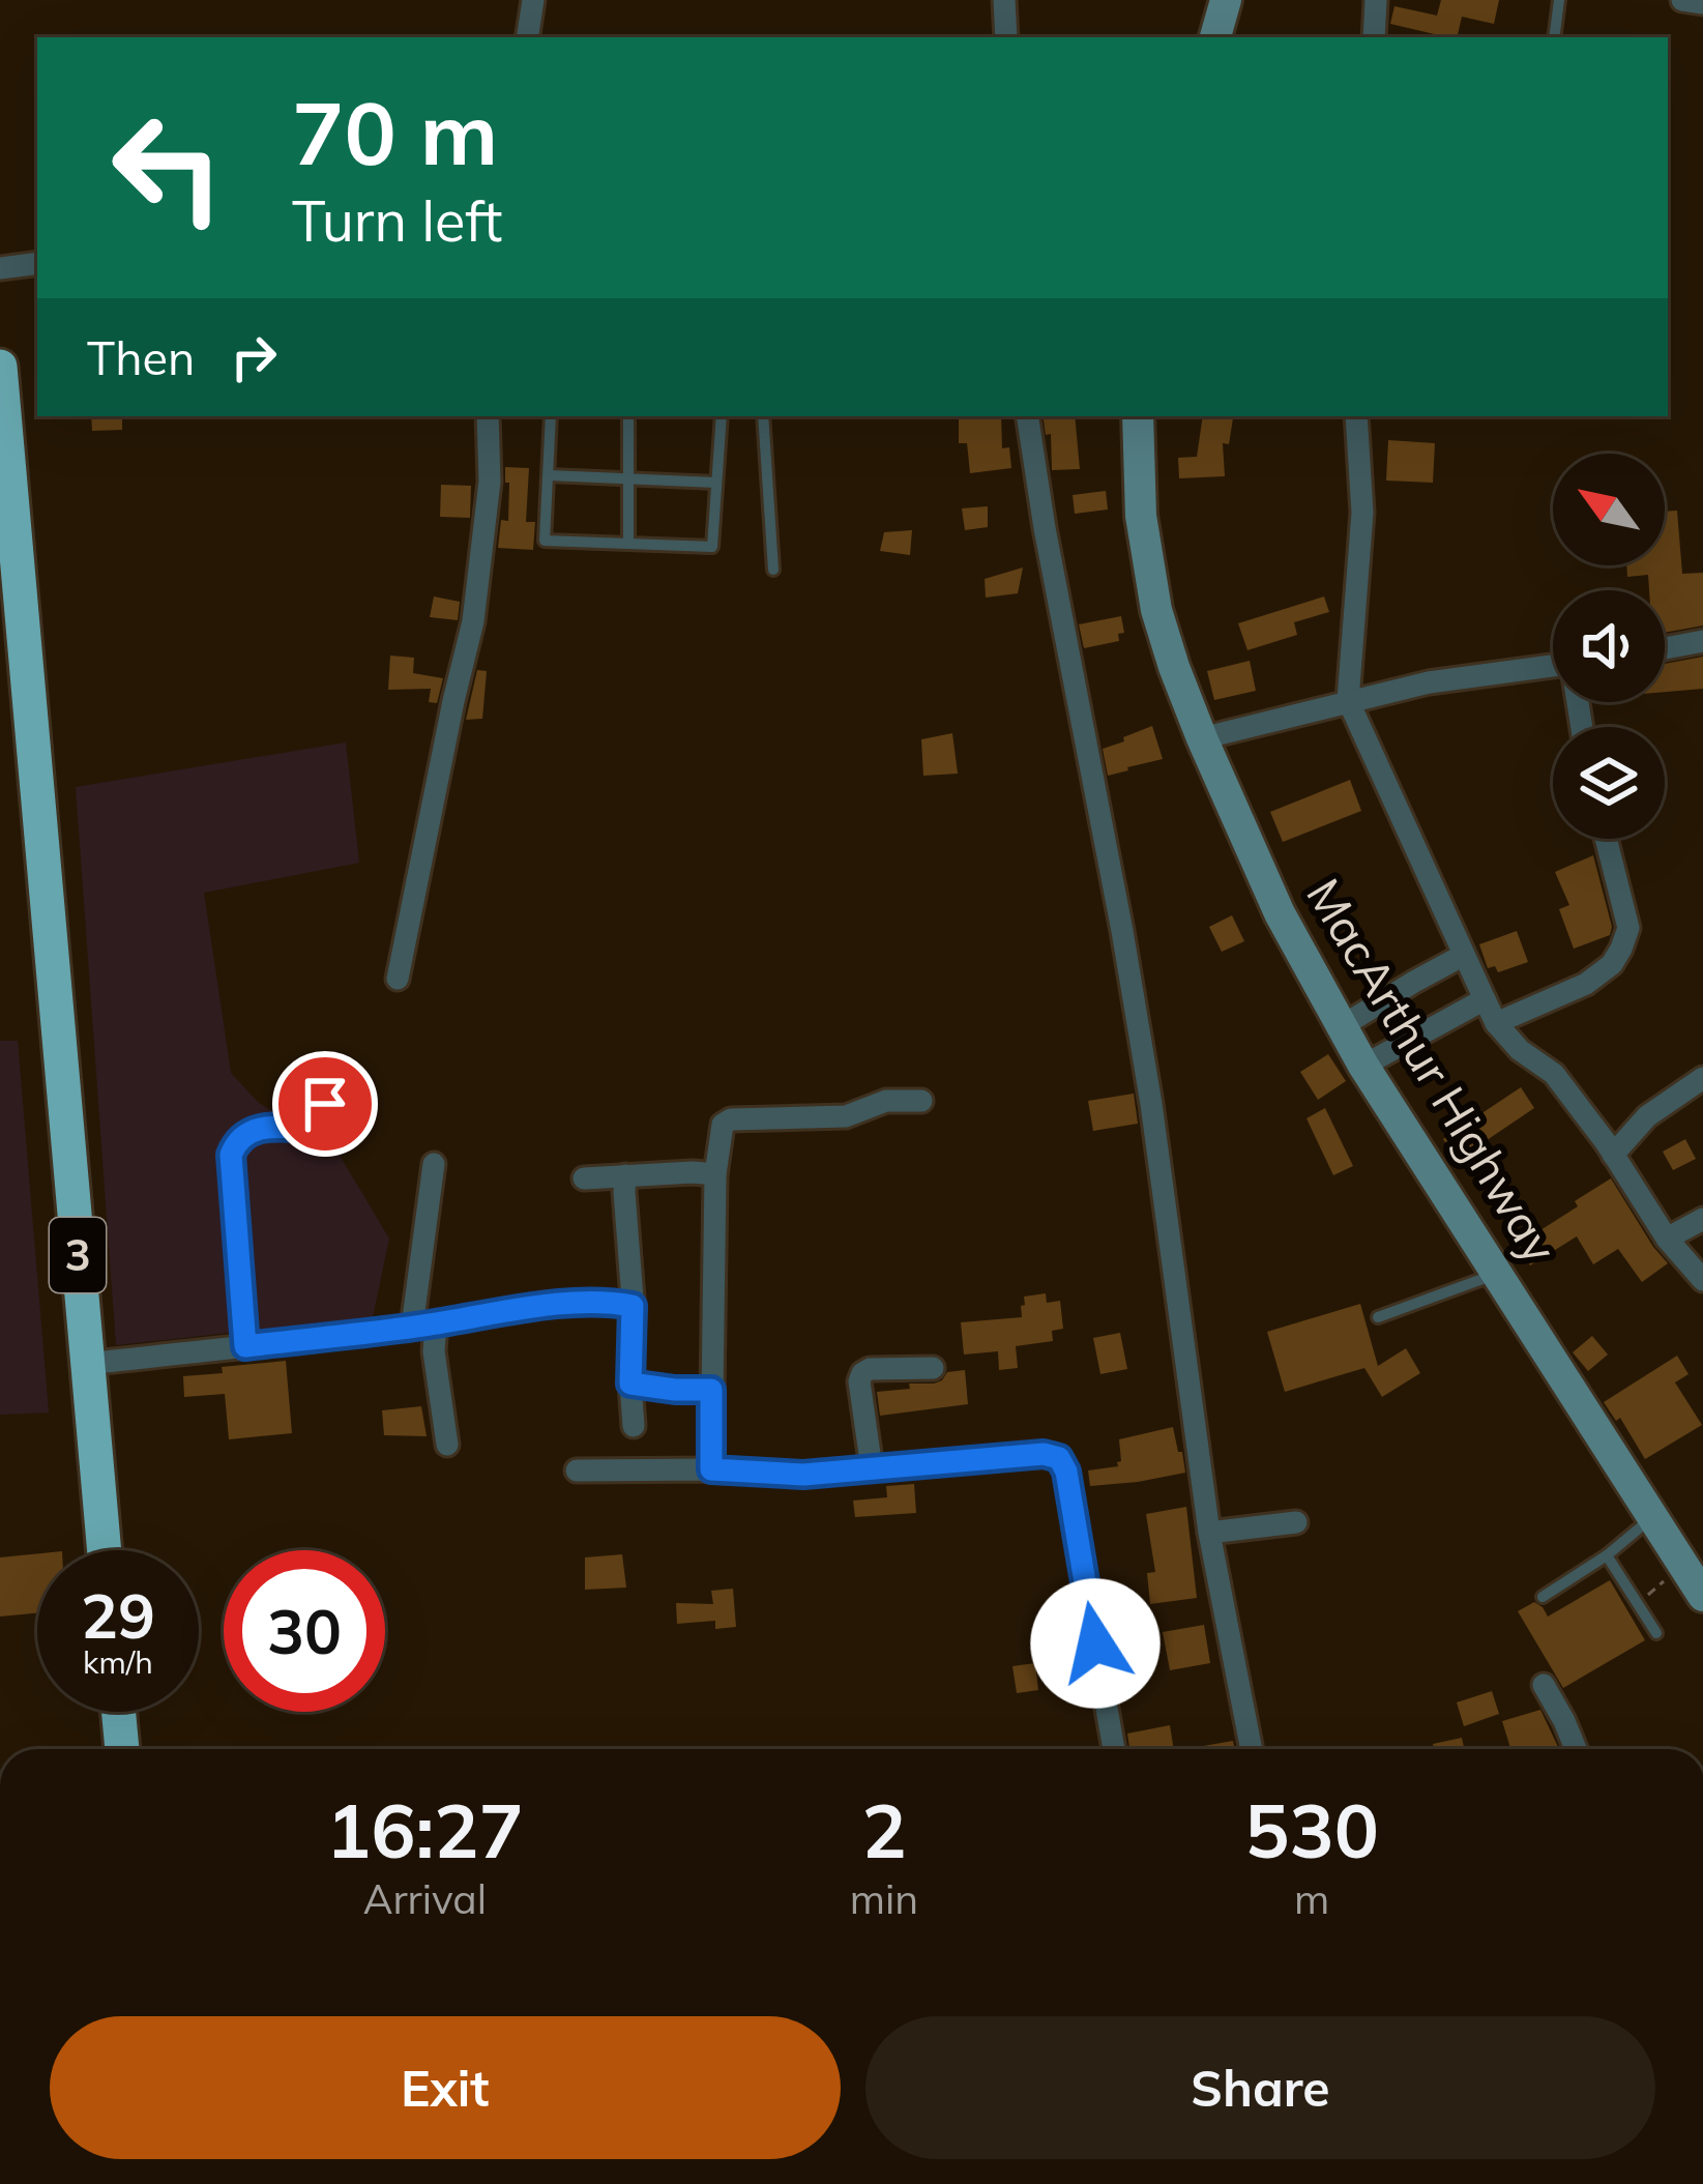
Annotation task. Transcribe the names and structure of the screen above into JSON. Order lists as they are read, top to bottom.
{
  "streets": {
    "highway": ["3"],
    "main road": ["MacArthur Highway"]
  },
  "north": "top left",
  "page": {
    "turn": ["70 m", "Turn left"],
    "then": "Then",
    "speed": "29 km/h",
    "limit": "30",
    "eta": [
      "16:27",
      "Arrival",
      "2",
      "min",
      "530",
      "m"
    ],
    "buttons": ["Exit", "Share"]
  }
}
